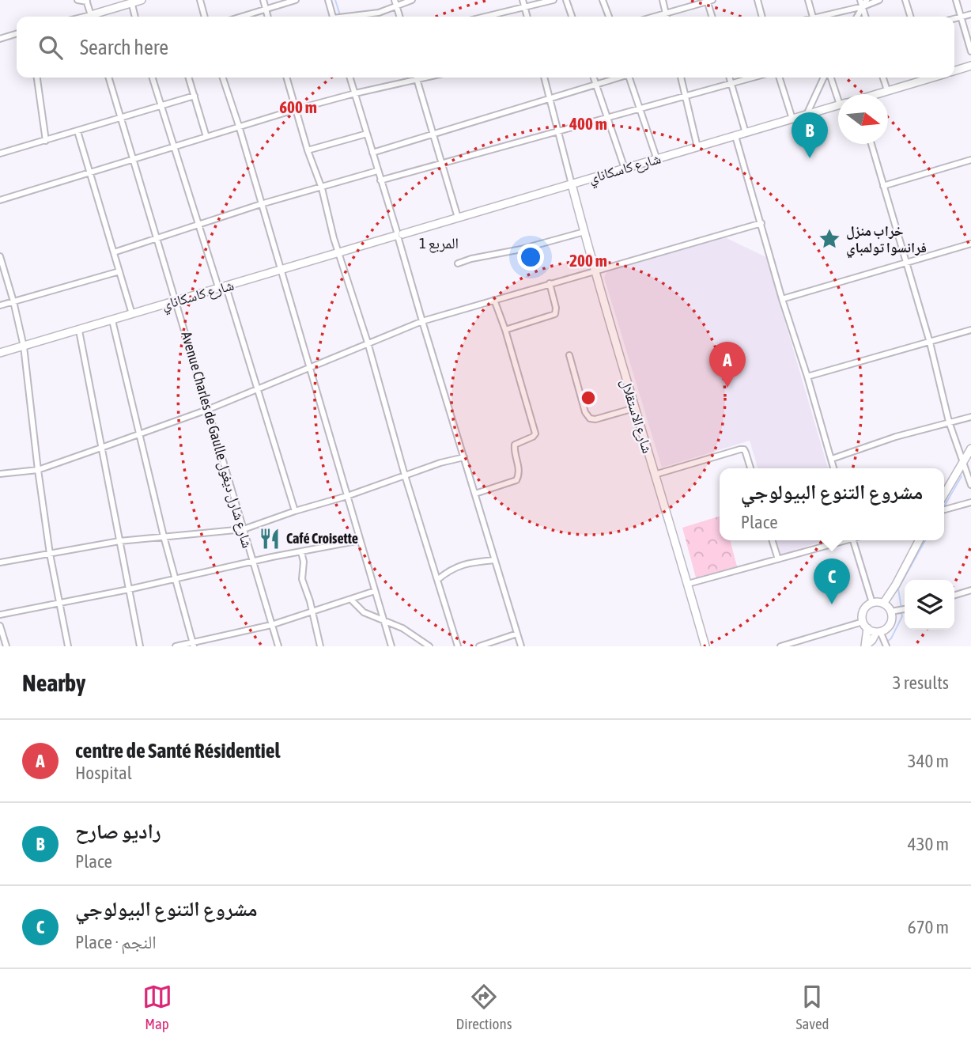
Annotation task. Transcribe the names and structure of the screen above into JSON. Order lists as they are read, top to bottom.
{
  "streets": {
    "street": ["شارع كاسكاناي", "شارع الاستقلال", "Avenue Charles de Gaulle شارع شارل ديغول"]
  },
  "crossings": [
    ["شارع كاسكاناي", "شارع الاستقلال"],
    ["شارع كاسكاناي", "Avenue Charles de Gaulle شارع شارل ديغول"]
  ],
  "districts": ["المربع 1"],
  "places": {
    "place": ["خراب منزل فرانسوا تولمباي"],
    "restaurant": ["Café Croisette"]
  },
  "north": "right",
  "page": {
    "search": "Search here",
    "pins": ["B", "A", "C"],
    "popup": ["مشروع التنوع البيولوجي", "Place"],
    "heading": ["Nearby", "3 results"],
    "list": [
      {
        "mark": "A",
        "name": "centre de Santé Résidentiel",
        "note": "Hospital",
        "value": "340 m"
      },
      {
        "mark": "B",
        "name": "راديو صارح",
        "note": "Place",
        "value": "430 m"
      },
      {
        "mark": "C",
        "name": "مشروع التنوع البيولوجي",
        "note": "Place · النجم",
        "value": "670 m"
      }
    ],
    "nav": ["Map", "Directions", "Saved"]
  },
  "rings": ["600 m", "400 m", "200 m"]
}
